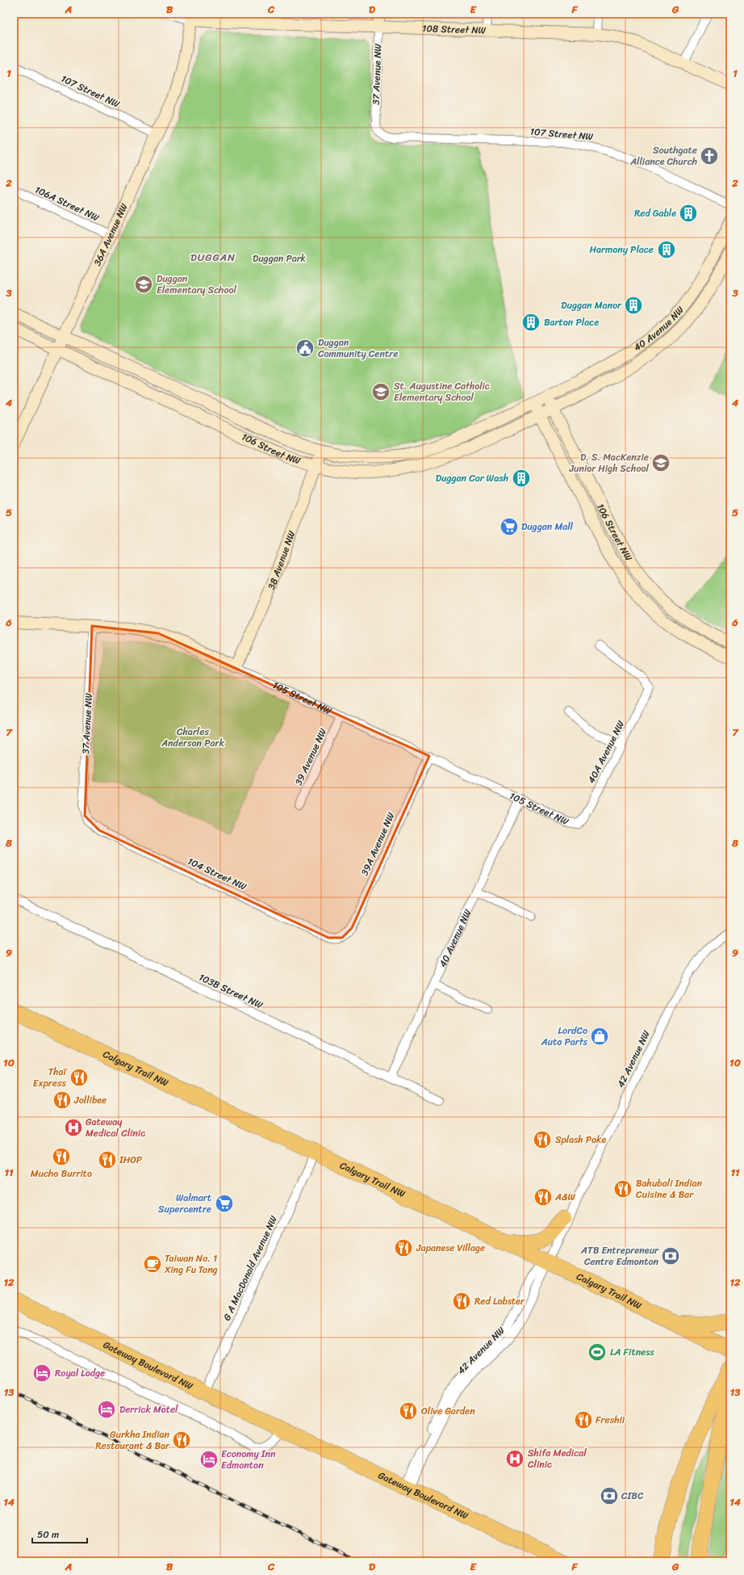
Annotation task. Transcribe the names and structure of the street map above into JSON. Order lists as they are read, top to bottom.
{
  "streets": {
    "highway": ["Calgary Trail NW", "Gateway Boulevard NW"],
    "street": [
      "108 Street NW",
      "37 Avenue NW",
      "107 Street NW",
      "106A Street NW",
      "36A Avenue NW",
      "40 Avenue NW",
      "106 Street NW",
      "38 Avenue NW",
      "105 Street NW",
      "40A Avenue NW",
      "39 Avenue NW",
      "39A Avenue NW",
      "104 Street NW",
      "103B Street NW",
      "42 Avenue NW",
      "G A MacDonald Avenue NW"
    ]
  },
  "crossings": [
    ["108 Street NW", "37 Avenue NW"],
    ["108 Street NW", "36A Avenue NW"],
    ["37 Avenue NW", "107 Street NW"],
    ["37 Avenue NW", "105 Street NW"],
    ["37 Avenue NW", "104 Street NW"],
    ["107 Street NW", "36A Avenue NW"],
    ["106A Street NW", "36A Avenue NW"],
    ["36A Avenue NW", "106 Street NW"],
    ["40 Avenue NW", "106 Street NW"],
    ["40 Avenue NW", "105 Street NW"],
    ["40 Avenue NW", "103B Street NW"],
    ["106 Street NW", "38 Avenue NW"],
    ["38 Avenue NW", "105 Street NW"],
    ["105 Street NW", "40A Avenue NW"],
    ["105 Street NW", "39 Avenue NW"],
    ["105 Street NW", "39A Avenue NW"],
    ["39A Avenue NW", "104 Street NW"],
    ["42 Avenue NW", "Calgary Trail NW"],
    ["42 Avenue NW", "Gateway Boulevard NW"],
    ["Calgary Trail NW", "G A MacDonald Avenue NW"],
    ["G A MacDonald Avenue NW", "Gateway Boulevard NW"]
  ],
  "districts": ["DUGGAN"],
  "parks": ["Duggan Park", "Charles Anderson Park"],
  "places": {
    "church": ["Southgate Alliance Church"],
    "building": [
      "Red Gable",
      "Harmony Place",
      "Duggan Manor",
      "Barton Place",
      "Duggan Car Wash"
    ],
    "school or university": ["Duggan Elementary School", "St. Augustine Catholic Elementary School", "D. S. MacKenzie Junior High School"],
    "public building": ["Duggan Community Centre"],
    "supermarket": ["Duggan Mall", "Walmart Supercentre"],
    "shop": ["LordCo Auto Parts"],
    "restaurant": [
      "Thaï Express",
      "Jollibee",
      "Splash Poke",
      "Mucho Burrito",
      "IHOP",
      "Bahubali Indian Cuisine & Bar",
      "A&W",
      "Japanese Village",
      "Red Lobster",
      "Olive Garden",
      "Freshii",
      "Gurkha Indian Restaurant & Bar"
    ],
    "hospital": ["Gateway Medical Clinic", "Shifa Medical Clinic"],
    "bank": ["ATB Entrepreneur Centre Edmonton", "CIBC"],
    "cafe": ["Taiwan No. 1 Xing Fu Tang"],
    "sports": ["LA Fitness"],
    "hotel": ["Royal Lodge", "Derrick Motel", "Economy Inn Edmonton"]
  },
  "scale_bar": "50 m",
  "grid": {
    "columns": [
      "A",
      "B",
      "C",
      "D",
      "E",
      "F",
      "G"
    ],
    "rows": [
      "1",
      "2",
      "3",
      "4",
      "5",
      "6",
      "7",
      "8",
      "9",
      "10",
      "11",
      "12",
      "13",
      "14"
    ]
  }
}
